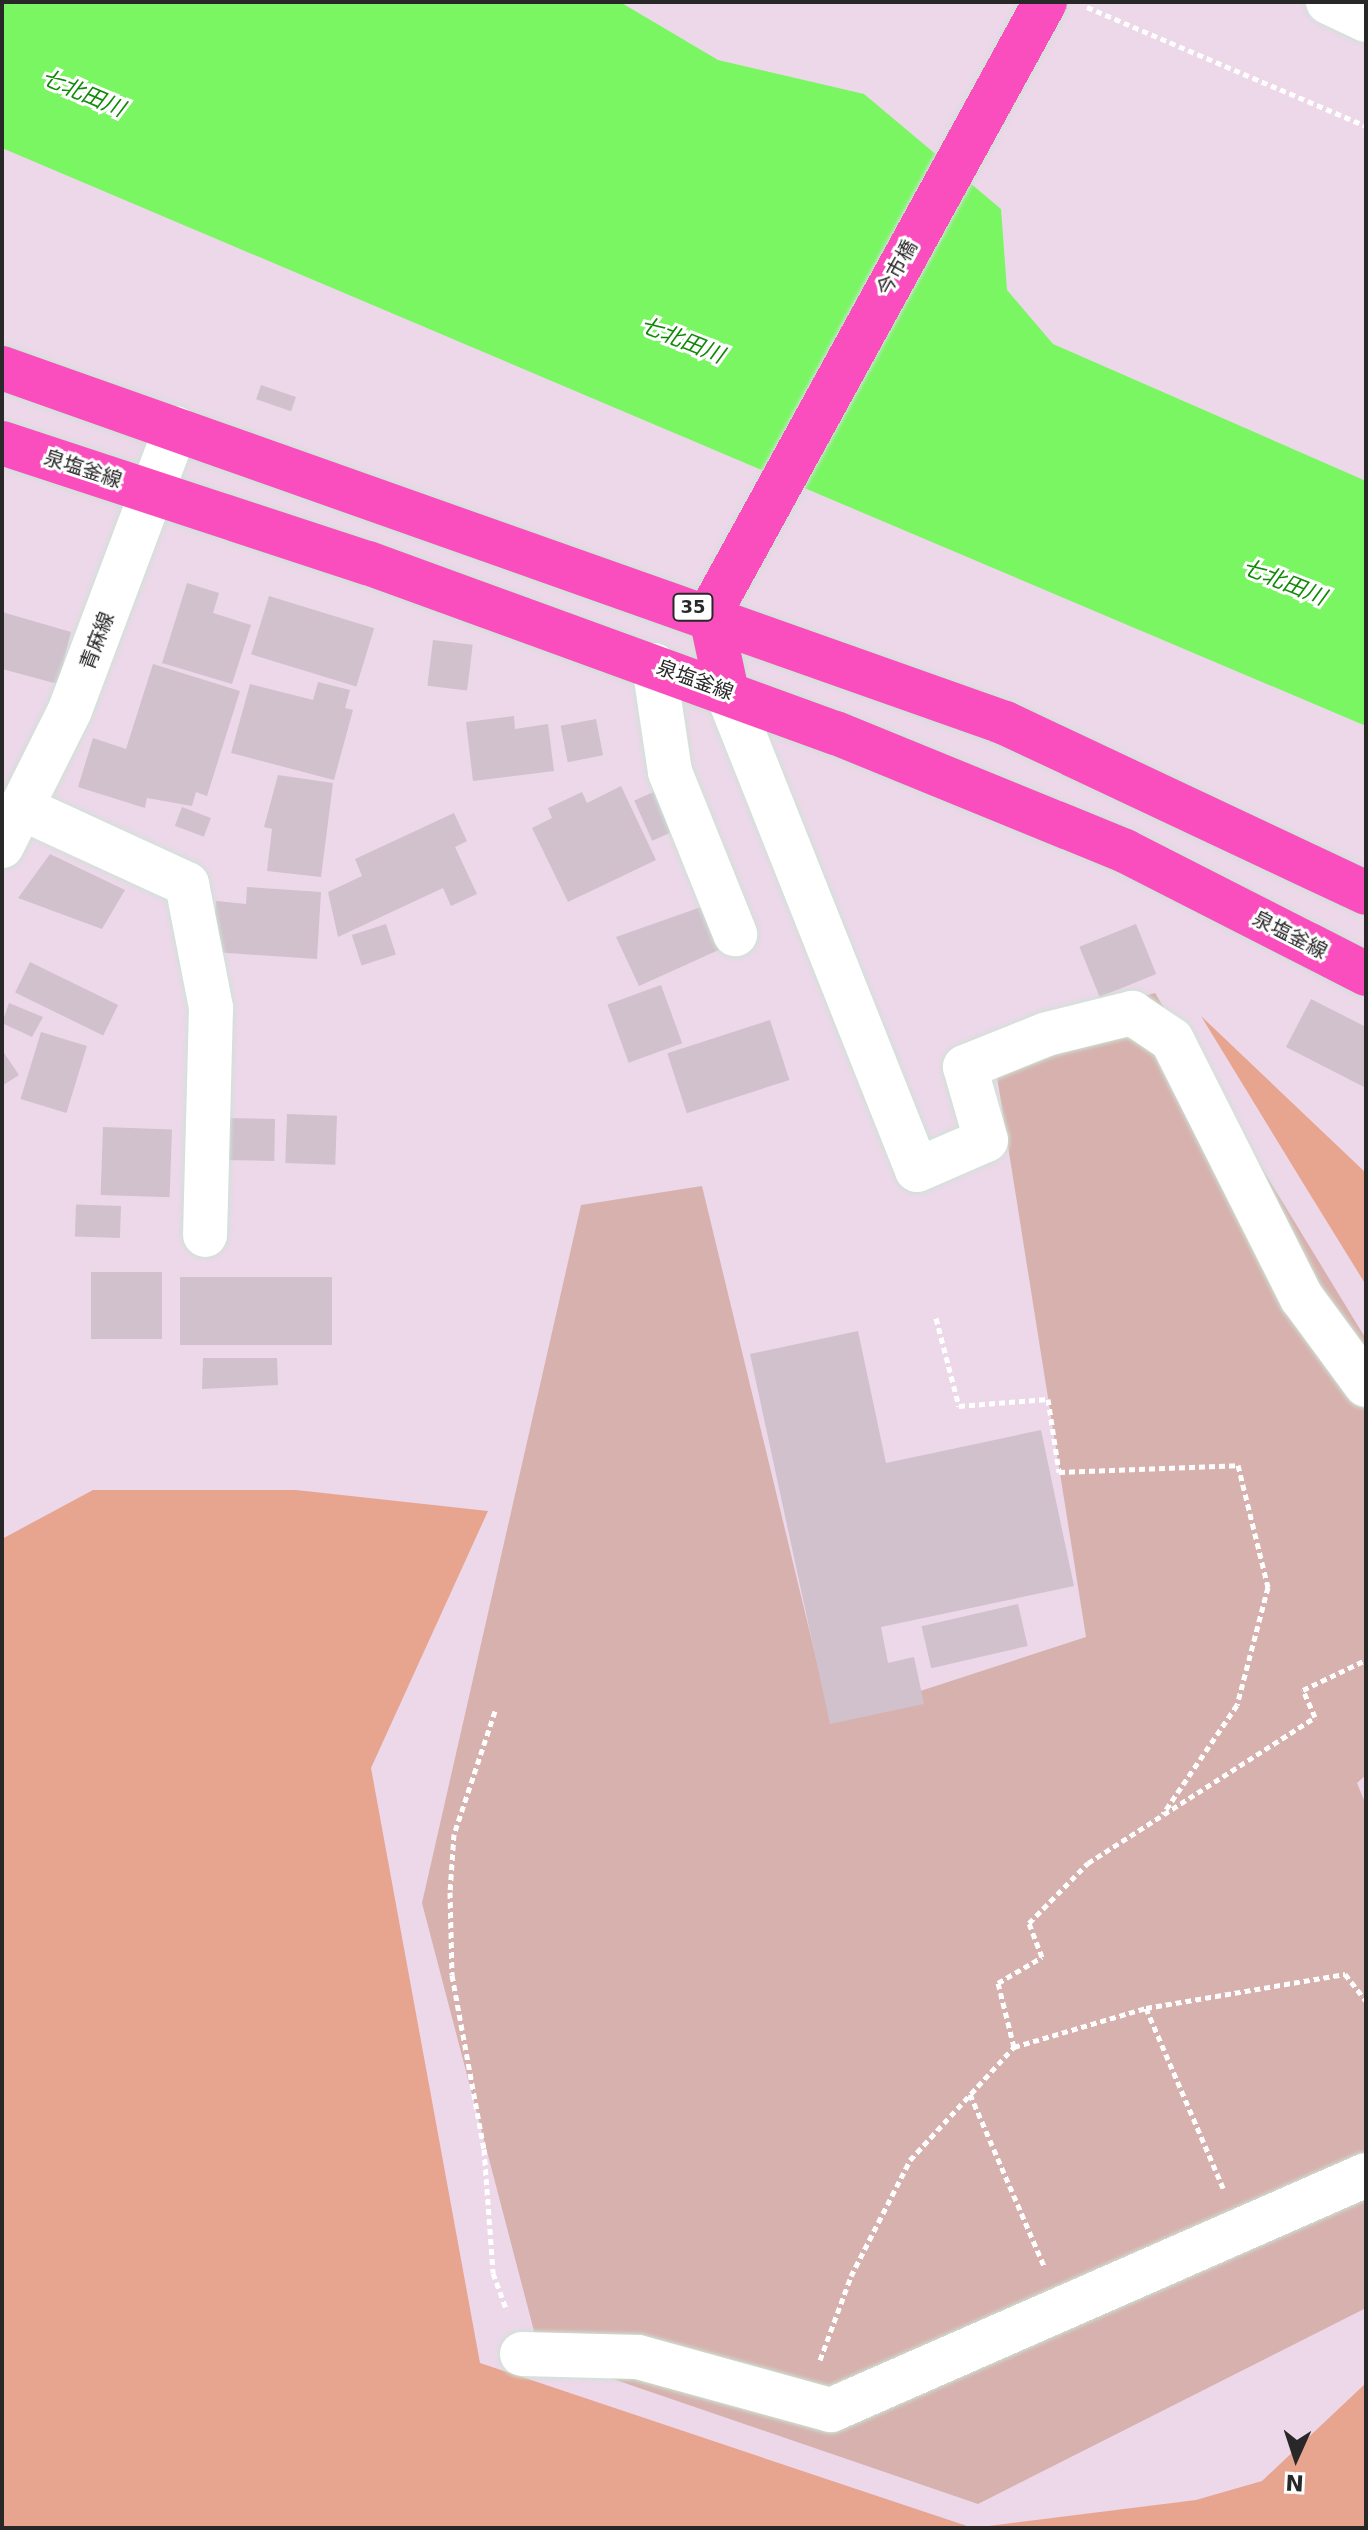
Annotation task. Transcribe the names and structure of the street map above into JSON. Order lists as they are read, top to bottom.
{
  "streets": {
    "main road": ["今市橋", "泉塩釜線", "35"],
    "street": ["青麻線"]
  },
  "crossings": [
    ["今市橋", "35"],
    ["泉塩釜線", "青麻線"],
    ["35", "青麻線"]
  ],
  "water": ["七北田川"],
  "north": "bottom"
}
